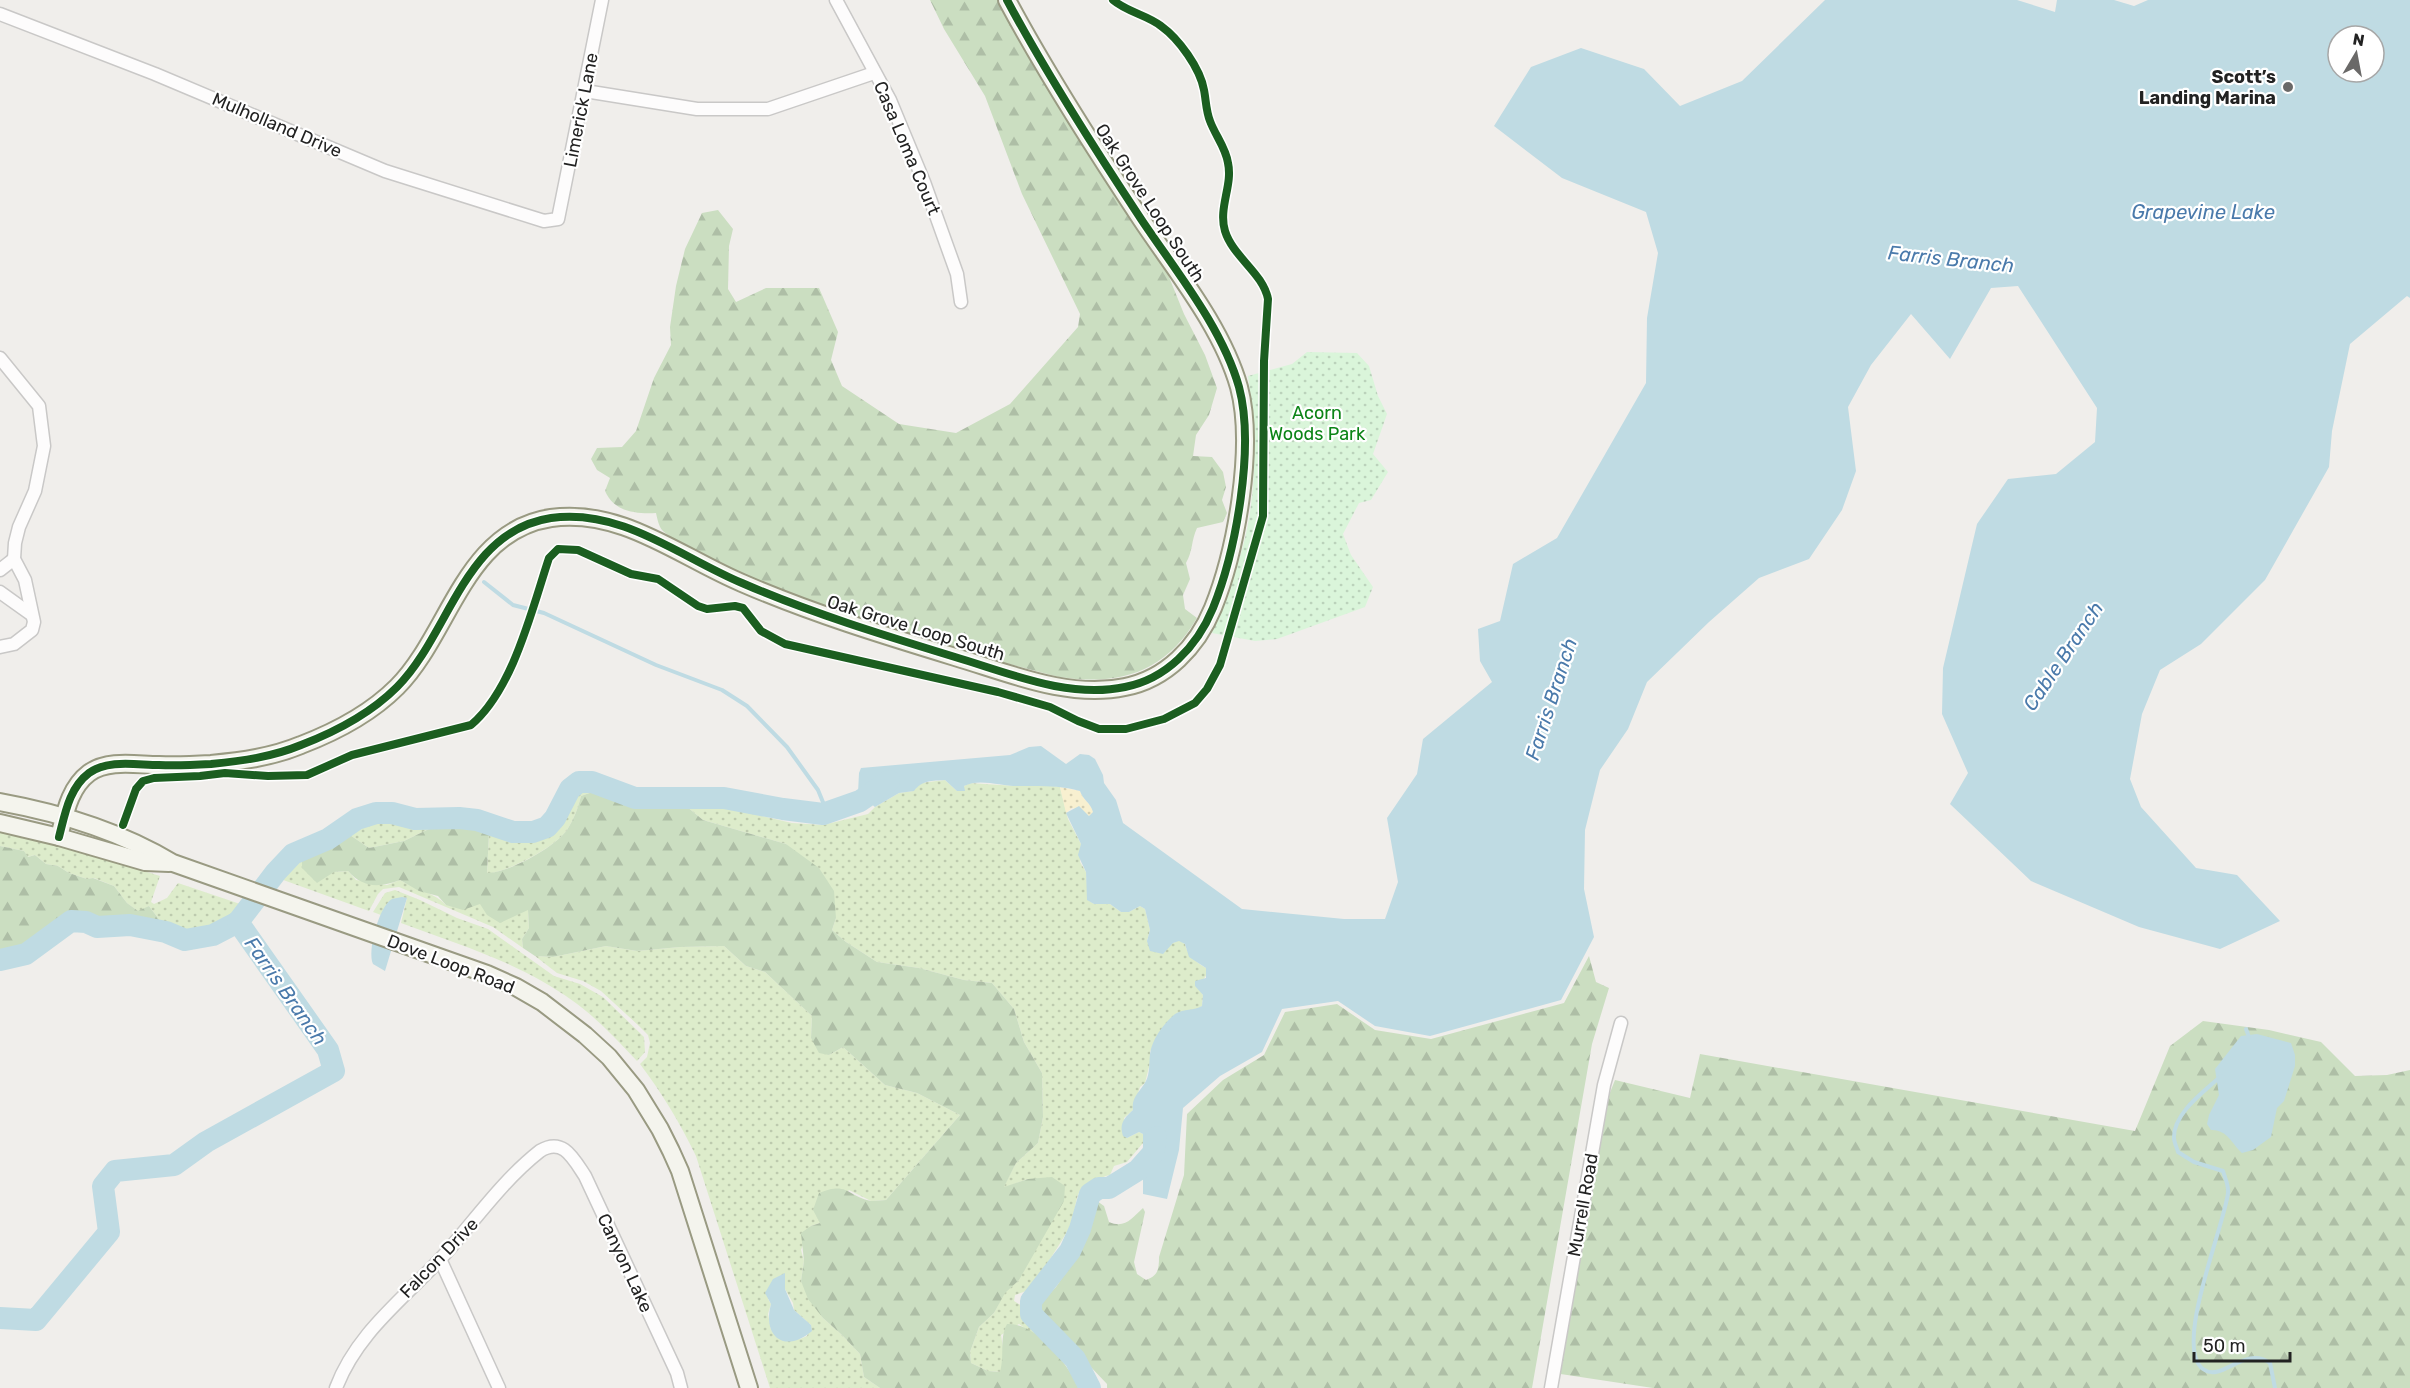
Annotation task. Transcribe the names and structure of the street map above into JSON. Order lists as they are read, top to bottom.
{
  "streets": {
    "street": [
      "Limerick Lane",
      "Mulholland Drive",
      "Casa Loma Court",
      "Oak Grove Loop South",
      "Dove Loop Road",
      "Murrell Road",
      "Falcon Drive",
      "Canyon Lake"
    ]
  },
  "crossings": [
    ["Limerick Lane", "Mulholland Drive"],
    ["Oak Grove Loop South", "Dove Loop Road"],
    ["Falcon Drive", "Canyon Lake"]
  ],
  "water": ["Grapevine Lake", "Farris Branch", "Cable Branch"],
  "parks": ["Acorn Woods Park"],
  "places": ["Scott’s Landing Marina"],
  "scale_bar": "50 m",
  "north": "top"
}
